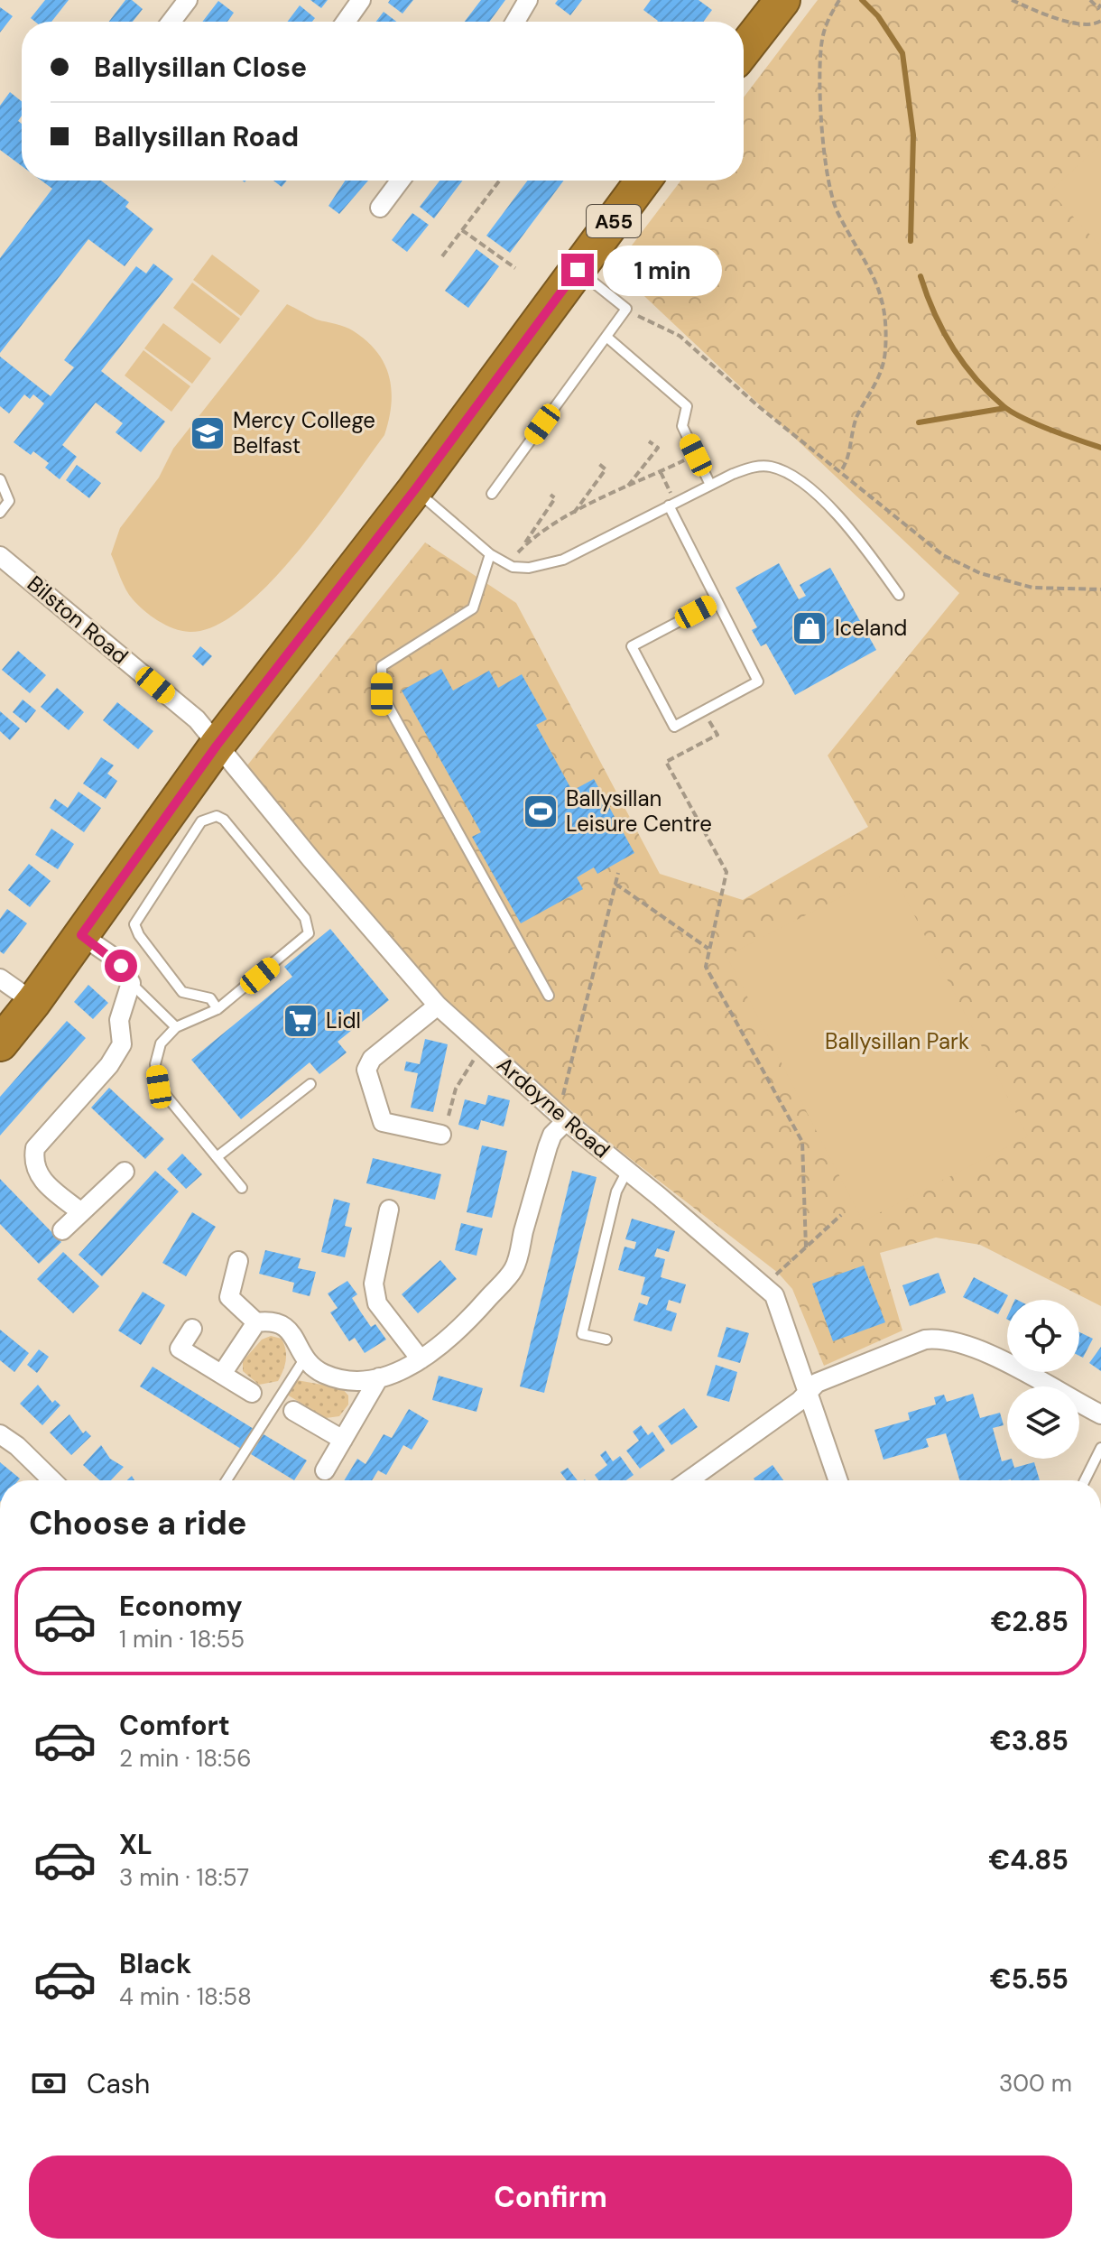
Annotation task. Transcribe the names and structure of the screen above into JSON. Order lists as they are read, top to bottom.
{
  "streets": {
    "highway": ["A55"],
    "street": ["Bilston Road", "Ardoyne Road"]
  },
  "crossings": [
    ["A55", "Bilston Road"],
    ["A55", "Ardoyne Road"],
    ["Bilston Road", "Ardoyne Road"]
  ],
  "parks": ["Ballysillan Park"],
  "places": {
    "school or university": ["Mercy College Belfast"],
    "shop": ["Iceland"],
    "sports": ["Ballysillan Leisure Centre"],
    "supermarket": ["Lidl"]
  },
  "page": {
    "banner": ["Ballysillan Close", "Ballysillan Road"],
    "bubble": "1 min",
    "heading": "Choose a ride",
    "list": [
      {
        "name": "Economy",
        "note": "1 min · 18:55",
        "value": "€2.85"
      },
      {
        "name": "Comfort",
        "note": "2 min · 18:56",
        "value": "€3.85"
      },
      {
        "name": "XL",
        "note": "3 min · 18:57",
        "value": "€4.85"
      },
      {
        "name": "Black",
        "note": "4 min · 18:58",
        "value": "€5.55"
      }
    ],
    "pay": ["Cash", "300 m"],
    "buttons": "Confirm"
  }
}
